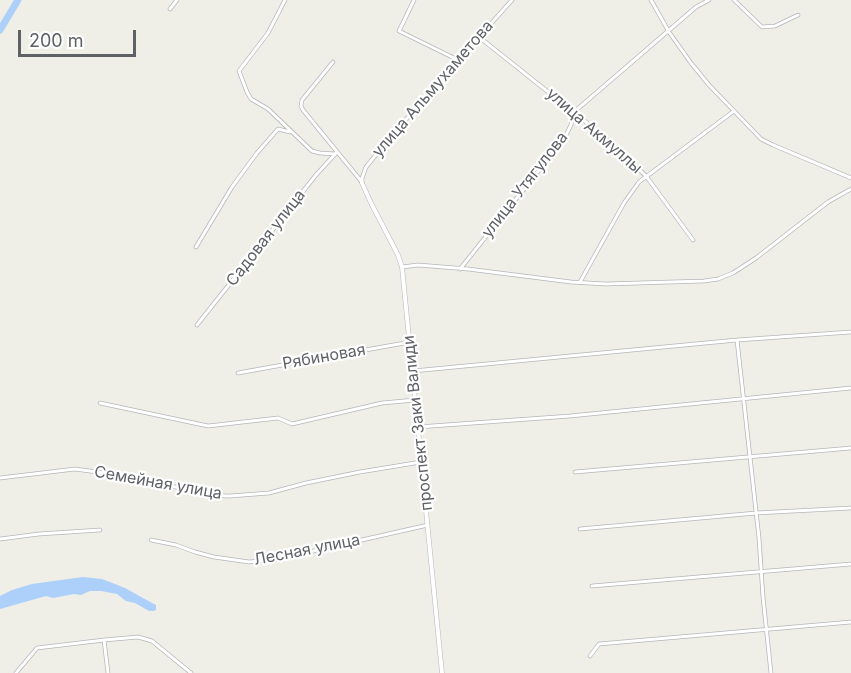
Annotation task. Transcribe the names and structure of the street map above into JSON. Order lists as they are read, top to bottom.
{
  "streets": {
    "street": [
      "улица Альмухаметова",
      "улица Акмуллы",
      "улица Утягулова",
      "Садовая улица",
      "Рябиновая",
      "проспект Заки Валиди",
      "Семейная улица",
      "Лесная улица"
    ]
  },
  "crossings": [
    ["улица Альмухаметова", "улица Акмуллы"],
    ["улица Альмухаметова", "проспект Заки Валиди"],
    ["улица Акмуллы", "улица Утягулова"],
    ["Рябиновая", "проспект Заки Валиди"],
    ["проспект Заки Валиди", "Семейная улица"],
    ["проспект Заки Валиди", "Лесная улица"]
  ],
  "scale_bar": "200 m"
}
